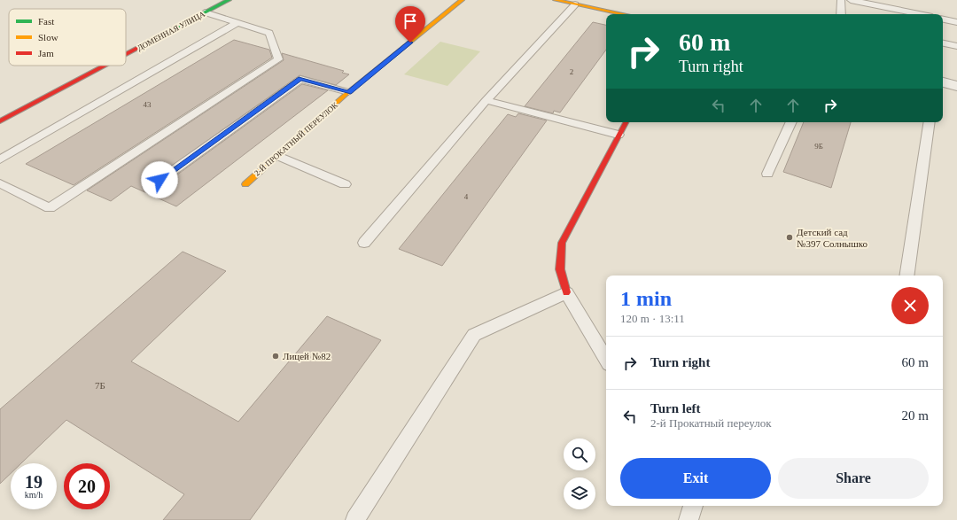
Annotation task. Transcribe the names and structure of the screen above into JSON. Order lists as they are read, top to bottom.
{
  "streets": {
    "street": ["ДОМЕННАЯ УЛИЦА", "2-Й ПРОКАТНЫЙ ПЕРЕУЛОК"]
  },
  "places": ["Детский сад №397 Солнышко", "Лицей №82"],
  "house_numbers": [
    "2",
    "43",
    "9Б",
    "4",
    "7Б"
  ],
  "legend": ["Fast", "Slow", "Jam"],
  "page": {
    "turn": ["60 m", "Turn right"],
    "heading": ["1 min", "120 m · 13:11"],
    "list": [
      {
        "name": "Turn right",
        "value": "60 m"
      },
      {
        "name": "Turn left",
        "note": "2-й Прокатный переулок",
        "value": "20 m"
      }
    ],
    "buttons": ["Exit", "Share"],
    "speed": "19 km/h",
    "limit": "20"
  }
}
